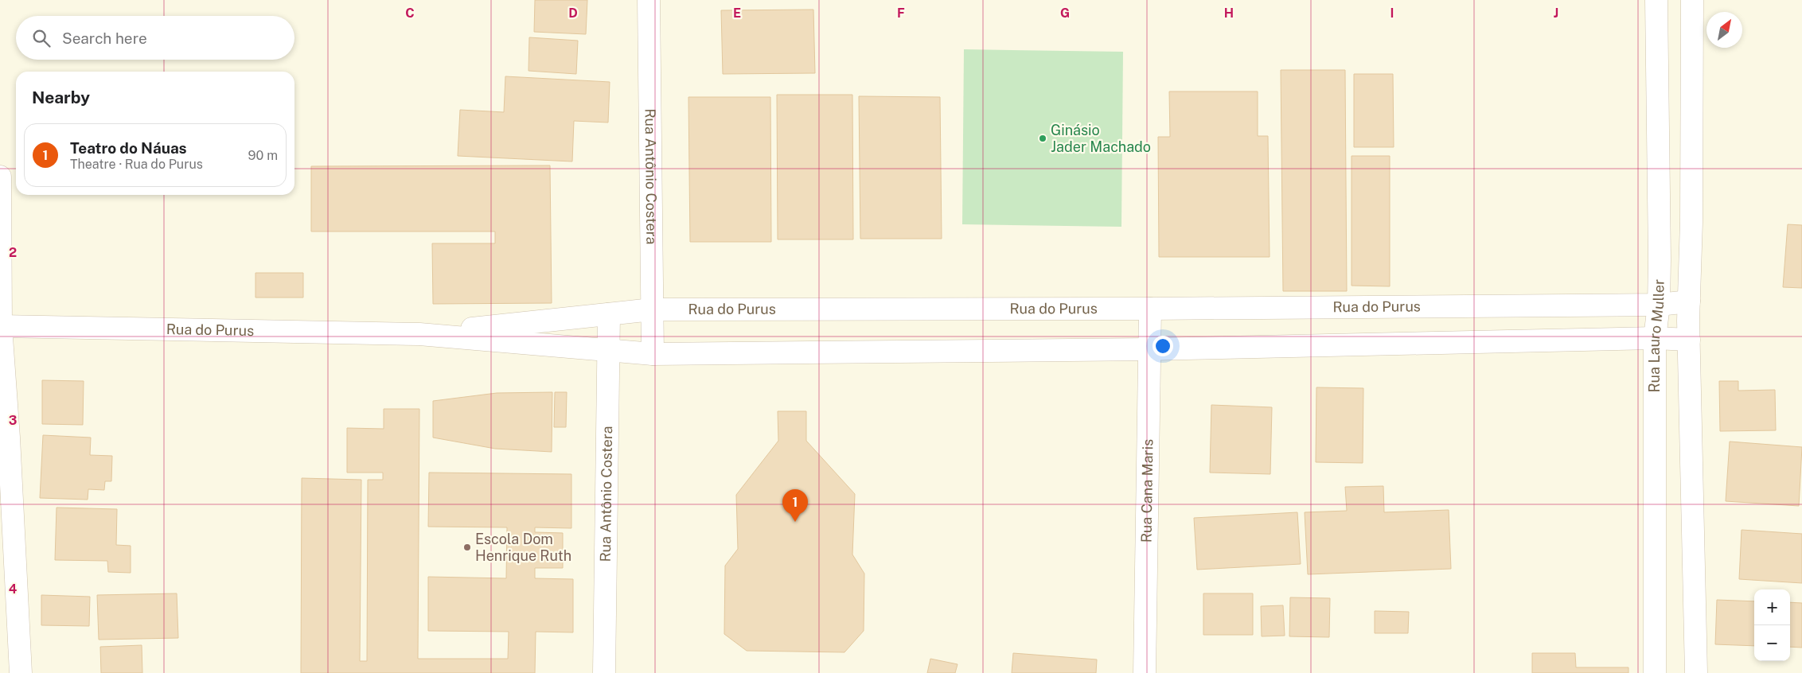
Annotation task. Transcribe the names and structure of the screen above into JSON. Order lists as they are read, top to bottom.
{
  "streets": {
    "street": [
      "Rua Antônio Costera",
      "Rua do Purus",
      "Rua Lauro Muller",
      "Rua Cana Maris"
    ]
  },
  "crossings": [
    ["Rua Antônio Costera", "Rua do Purus"],
    ["Rua do Purus", "Rua Lauro Muller"],
    ["Rua do Purus", "Rua Cana Maris"]
  ],
  "places": ["Ginásio Jader Machado", "Escola Dom Henrique Ruth"],
  "north": "top right",
  "page": {
    "search": "Search here",
    "heading": "Nearby",
    "list": [
      {
        "mark": "1",
        "name": "Teatro do Náuas",
        "note": "Theatre · Rua do Purus",
        "value": "90 m"
      }
    ],
    "pins": "1",
    "map_buttons": ["+", "−"]
  },
  "grid": {
    "columns": [
      "C",
      "D",
      "E",
      "F",
      "G",
      "H",
      "I",
      "J"
    ],
    "rows": ["2", "3", "4"]
  }
}
